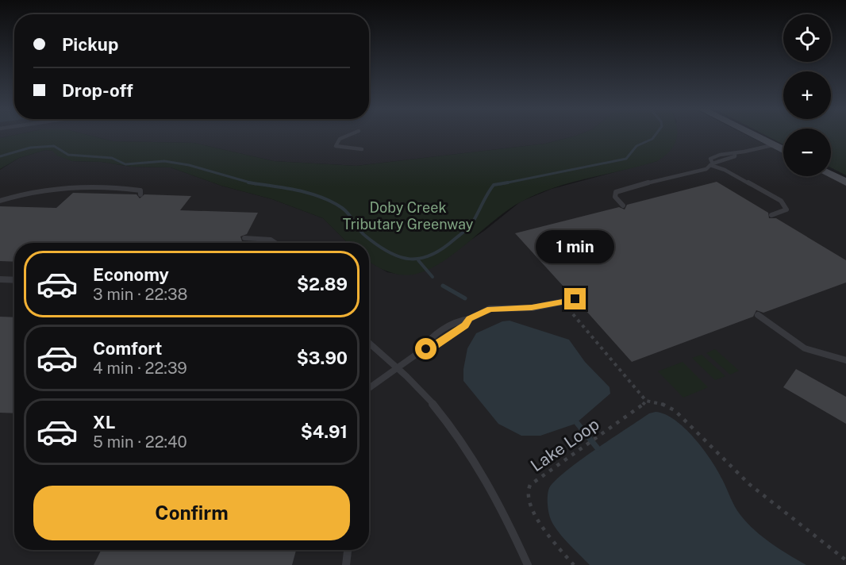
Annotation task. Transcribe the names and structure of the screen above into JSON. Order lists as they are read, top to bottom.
{
  "streets": {
    "path": ["Lake Loop"]
  },
  "parks": ["Doby Creek Tributary Greenway"],
  "page": {
    "map_buttons": ["+", "−"],
    "banner": ["Pickup", "Drop-off"],
    "bubble": "1 min",
    "list": [
      {
        "name": "Economy",
        "note": "3 min · 22:38",
        "value": "$2.89"
      },
      {
        "name": "Comfort",
        "note": "4 min · 22:39",
        "value": "$3.90"
      },
      {
        "name": "XL",
        "note": "5 min · 22:40",
        "value": "$4.91"
      }
    ],
    "buttons": "Confirm"
  }
}
